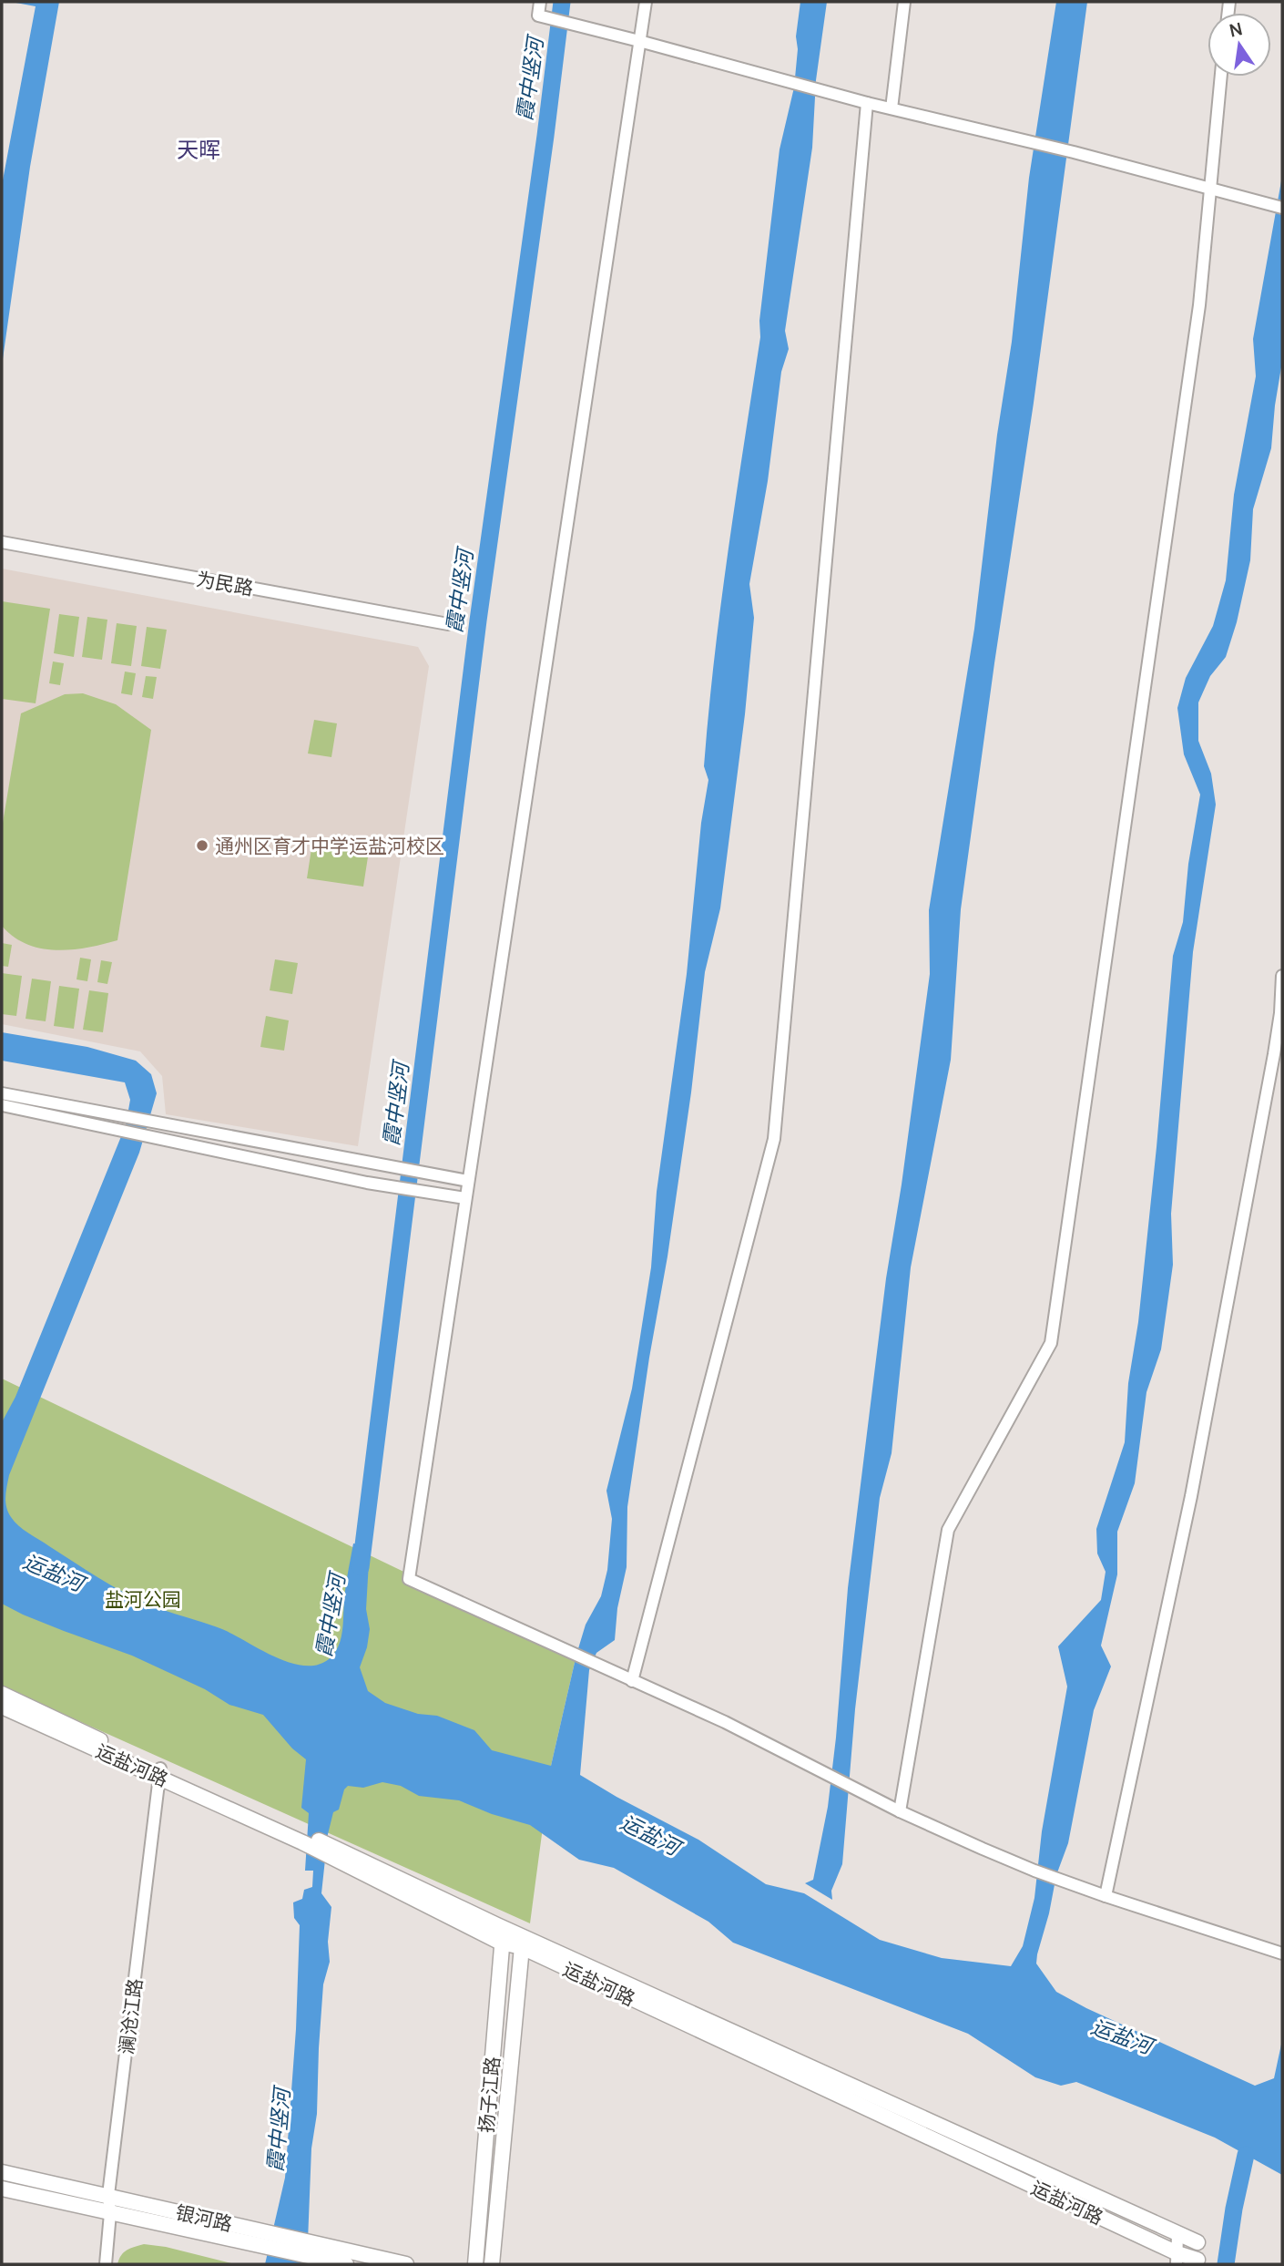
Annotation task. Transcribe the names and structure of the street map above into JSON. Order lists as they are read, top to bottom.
{
  "streets": {
    "main road": ["运盐河路", "扬子江路", "银河路"],
    "street": ["为民路", "澜沧江路"]
  },
  "crossings": [
    ["运盐河路", "澜沧江路"],
    ["运盐河路", "扬子江路"],
    ["澜沧江路", "银河路"]
  ],
  "districts": ["天晖"],
  "water": ["霞中竖河", "运盐河"],
  "parks": ["盐河公园"],
  "places": ["通州区育才中学运盐河校区"],
  "north": "top"
}
